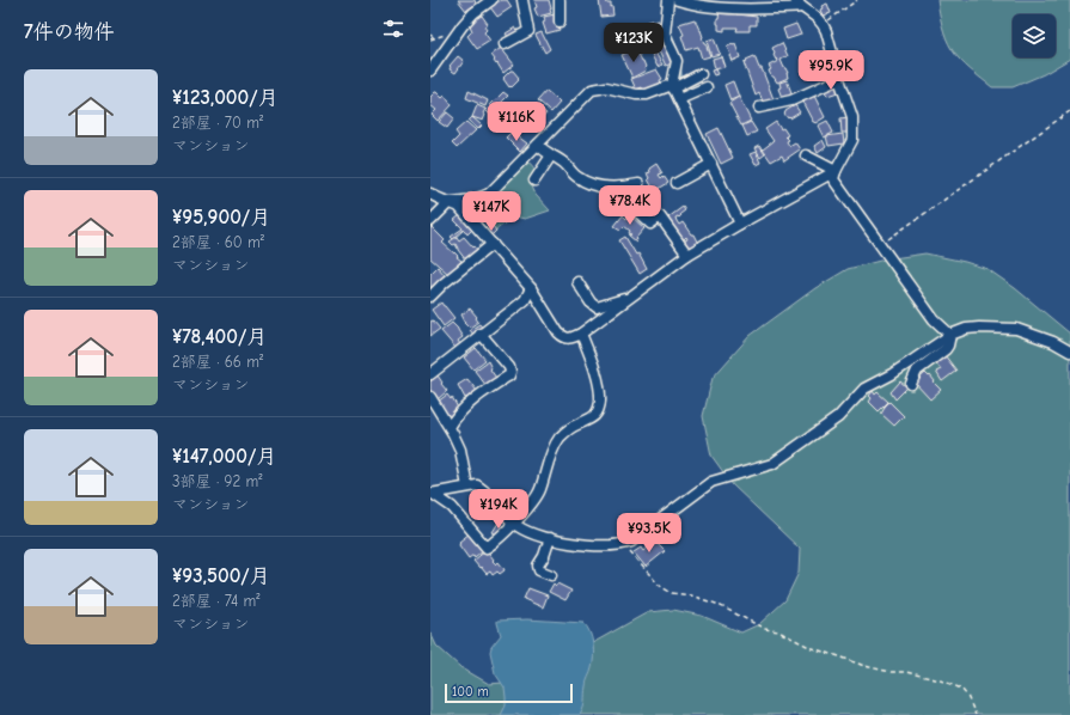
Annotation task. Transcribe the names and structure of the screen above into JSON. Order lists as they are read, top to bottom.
{
  "scale_bar": "100 m",
  "page": {
    "heading": "7件の物件",
    "price": [
      "¥123K",
      "¥95.9K",
      "¥116K",
      "¥78.4K",
      "¥147K",
      "¥194K",
      "¥93.5K"
    ],
    "list": [
      {
        "name": "¥123,000/月",
        "note": "2部屋 · 70 m² · マンション"
      },
      {
        "name": "¥95,900/月",
        "note": "2部屋 · 60 m² · マンション"
      },
      {
        "name": "¥78,400/月",
        "note": "2部屋 · 66 m² · マンション"
      },
      {
        "name": "¥147,000/月",
        "note": "3部屋 · 92 m² · マンション"
      },
      {
        "name": "¥93,500/月",
        "note": "2部屋 · 74 m² · マンション"
      }
    ],
    "scale": "100 m"
  }
}
